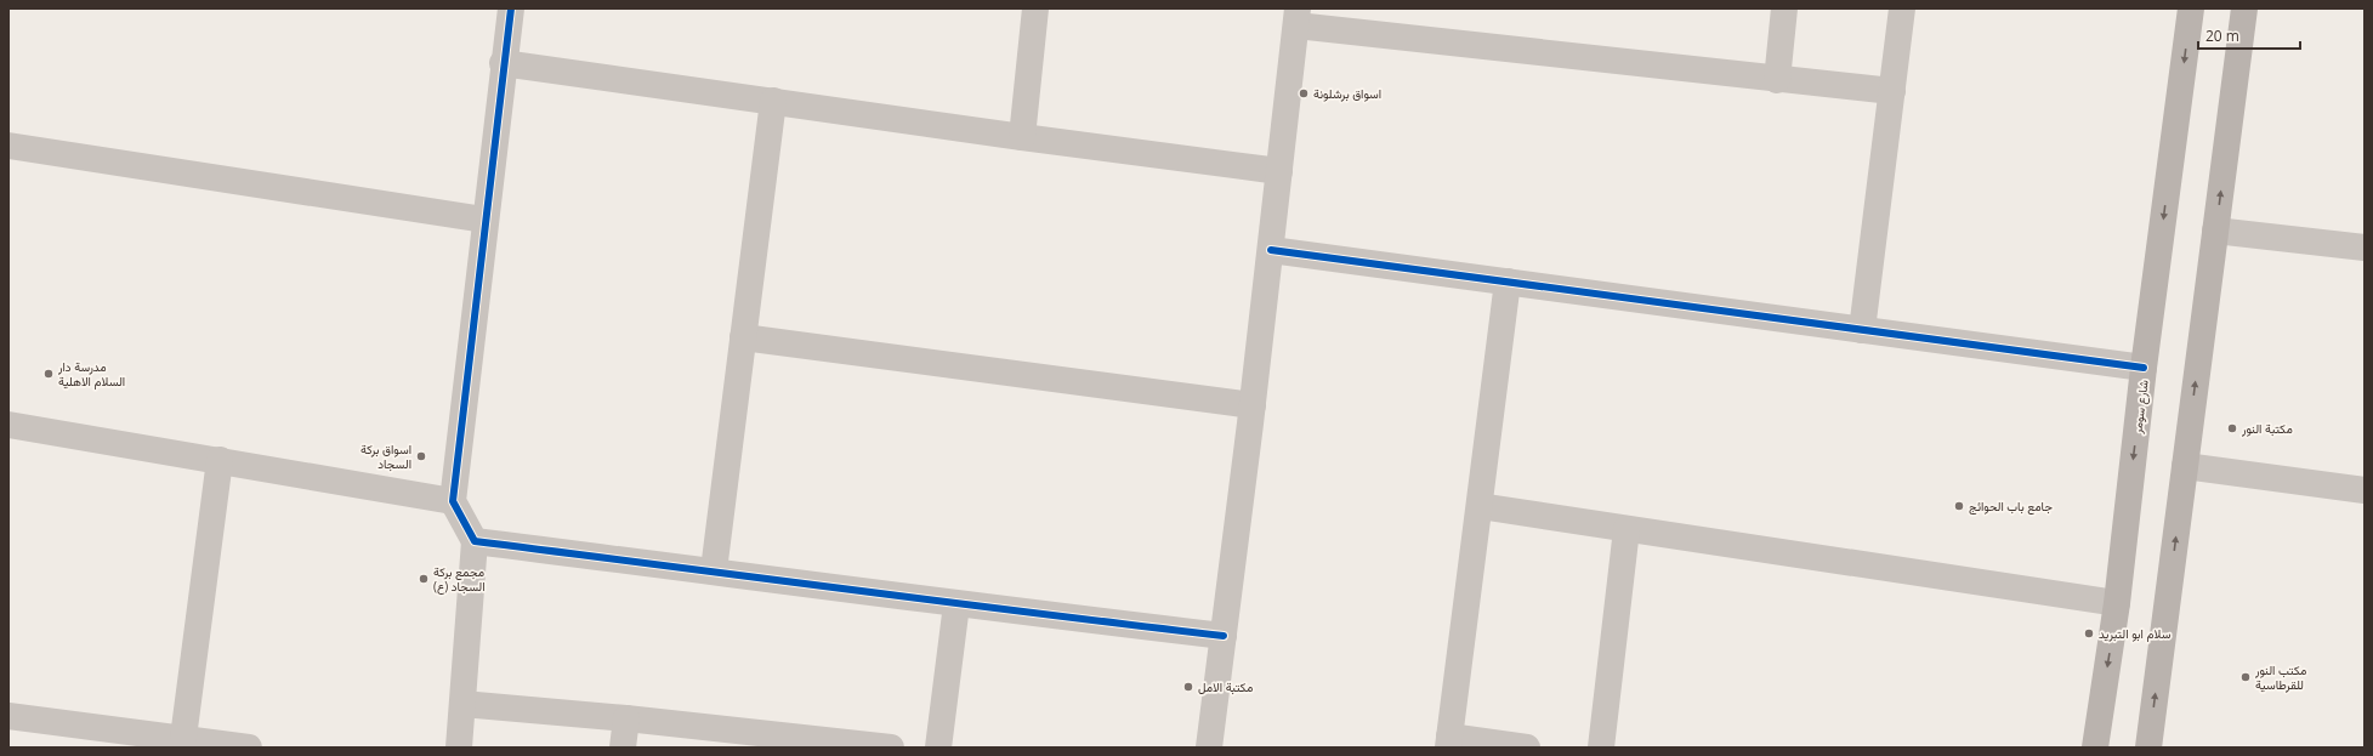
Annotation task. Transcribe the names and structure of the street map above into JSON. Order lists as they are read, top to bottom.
{
  "streets": {
    "main road": ["شارع سومر"]
  },
  "places": [
    "اسواق برشلونة",
    "مدرسة دار السلام الاهلية",
    "مكتبة النور",
    "اسواق بركة السجاد",
    "جامع باب الحوائج",
    "مجمع بركة السجاد (ع)",
    "سلام ابو التبريد",
    "مكتب النور للقرطاسية",
    "مكتبة الامل"
  ],
  "scale_bar": "20 m"
}
